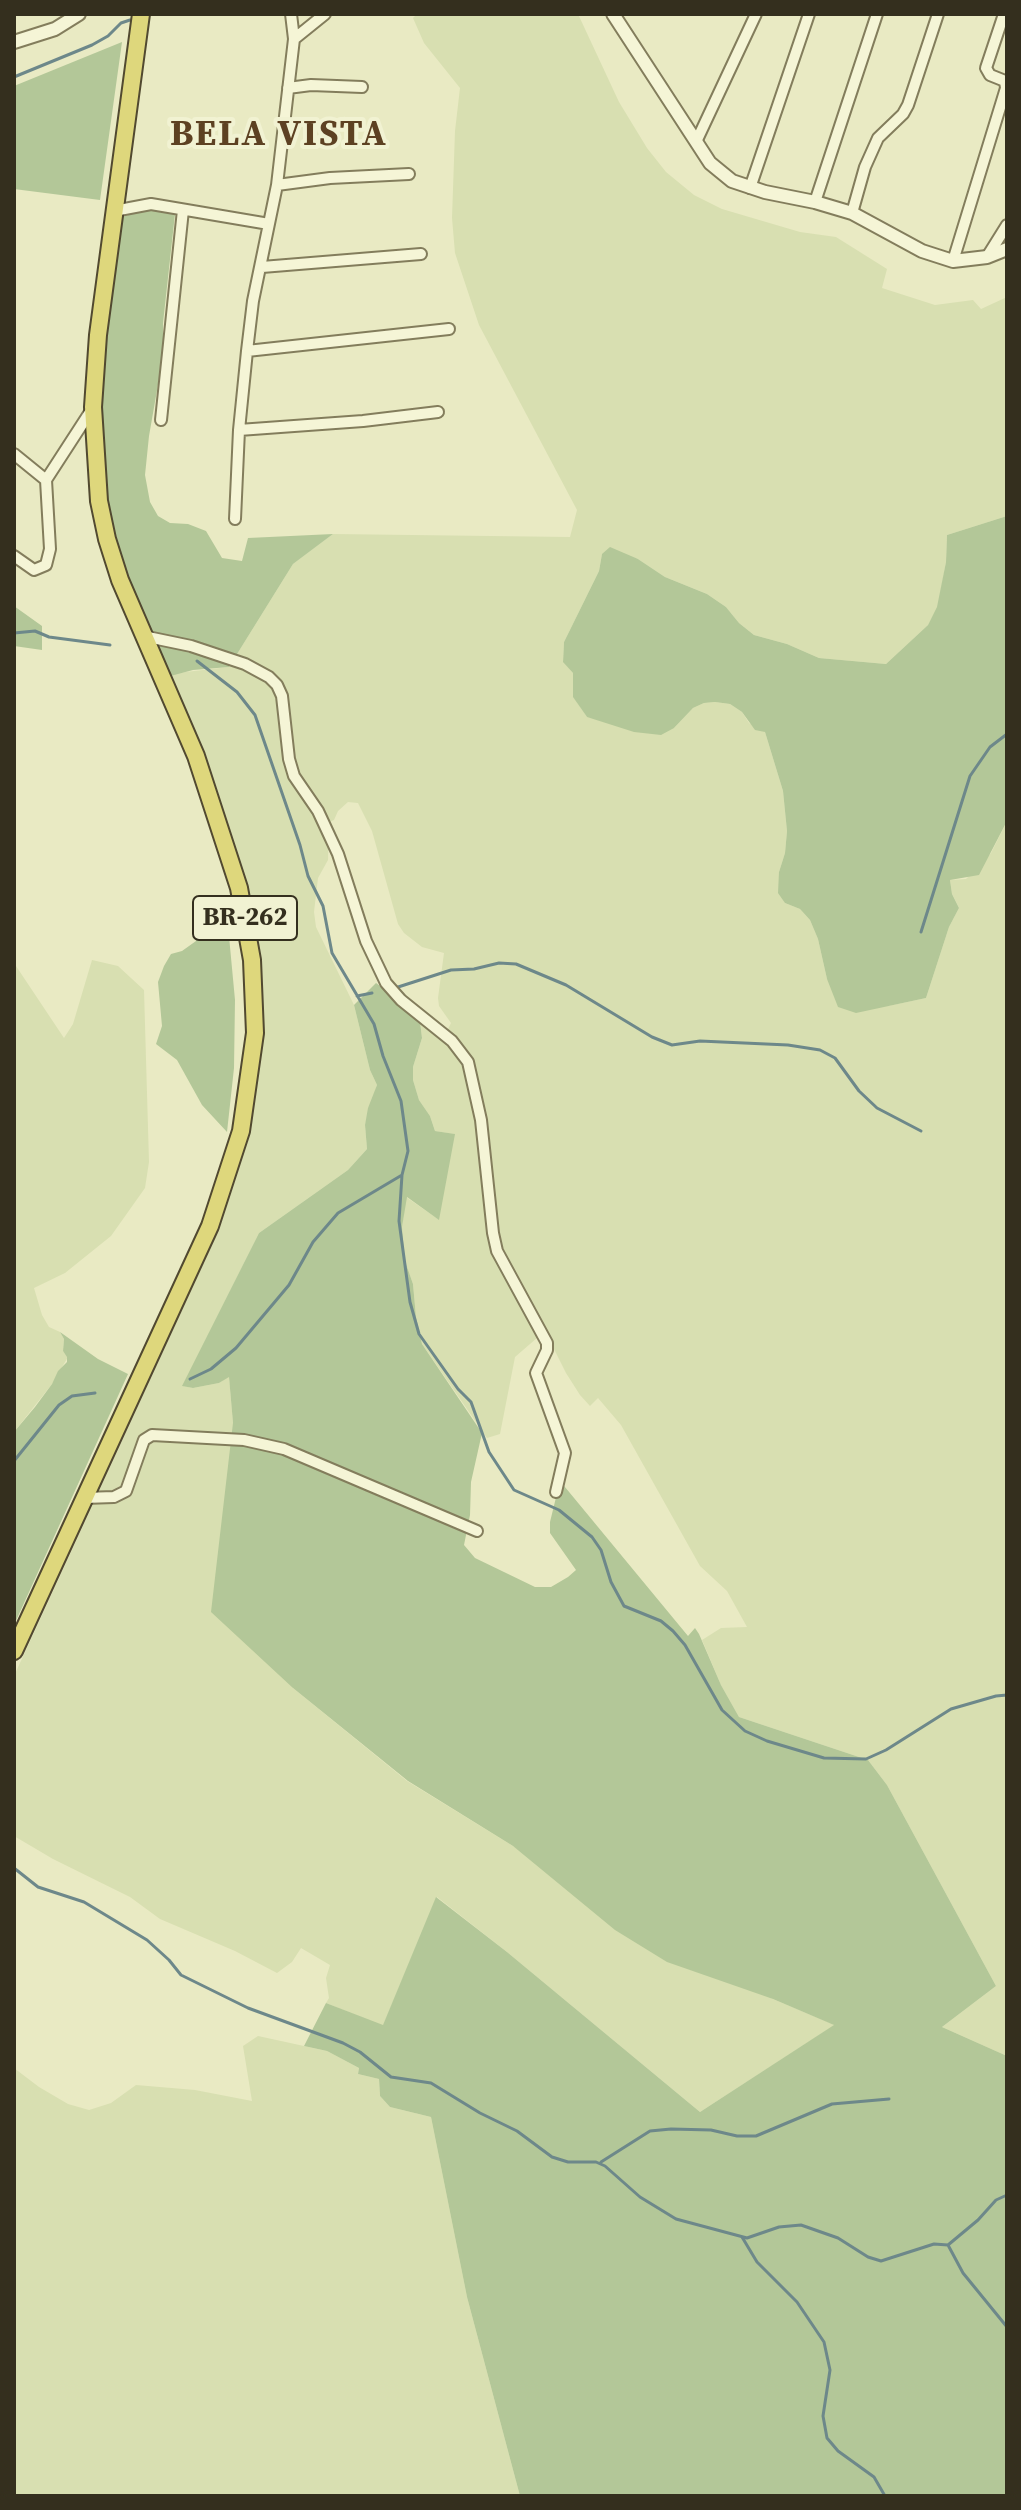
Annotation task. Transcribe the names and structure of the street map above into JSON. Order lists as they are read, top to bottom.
{
  "streets": {
    "highway": ["BR-262"]
  },
  "districts": ["BELA VISTA"]
}
